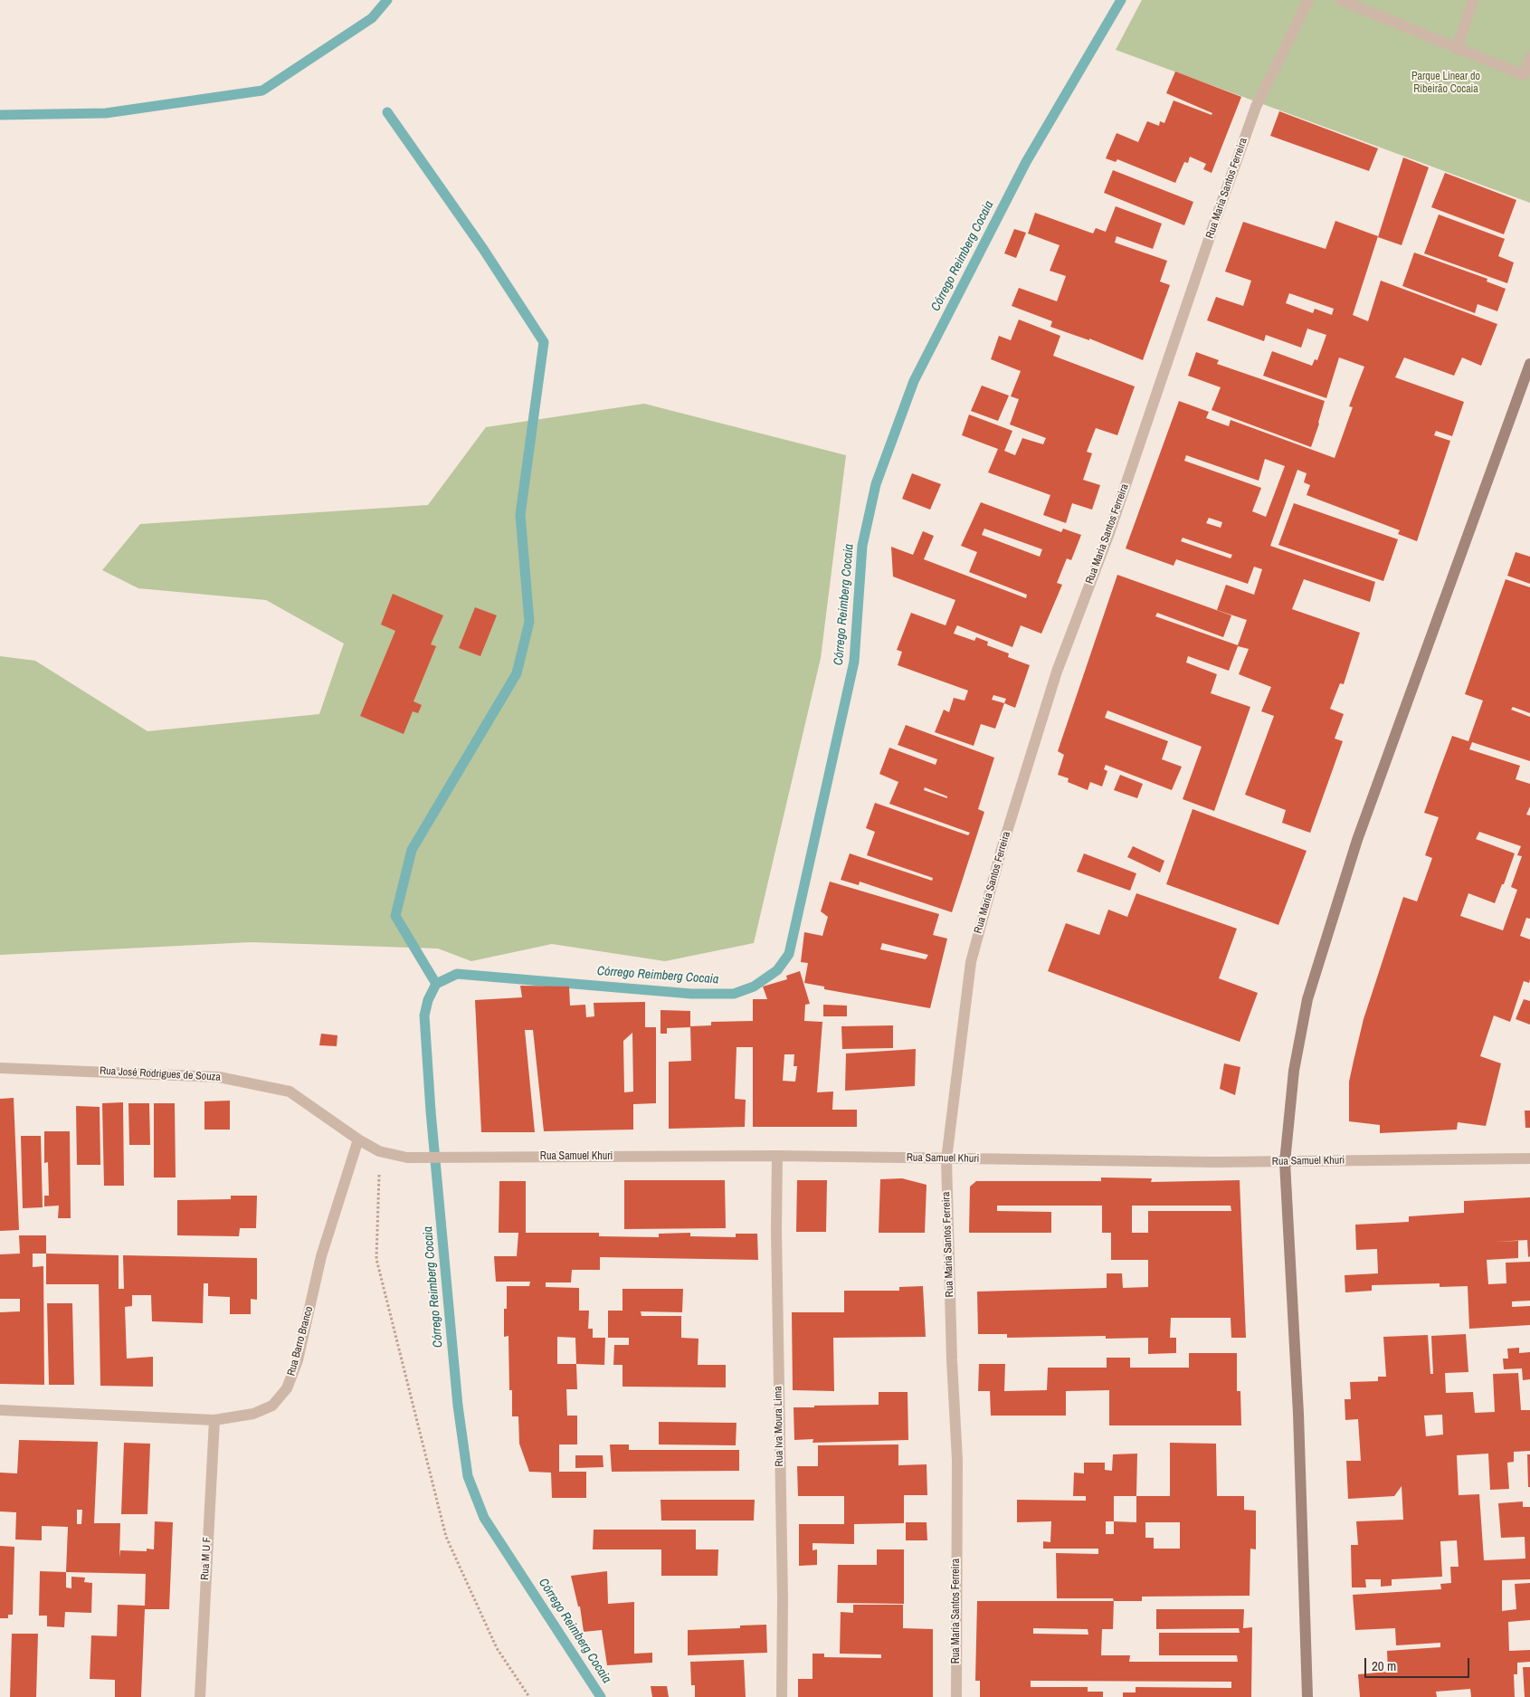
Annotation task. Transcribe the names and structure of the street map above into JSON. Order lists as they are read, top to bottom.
{
  "streets": {
    "street": [
      "Rua Maria Santos Ferreira",
      "Rua José Rodrigues de Souza",
      "Rua Samuel Khuri",
      "Rua Barro Branco",
      "Rua Iva Moura Lima",
      "Rua M U F"
    ]
  },
  "crossings": [
    ["Rua Maria Santos Ferreira", "Rua Samuel Khuri"],
    ["Rua José Rodrigues de Souza", "Rua Samuel Khuri"],
    ["Rua José Rodrigues de Souza", "Rua Barro Branco"],
    ["Rua Samuel Khuri", "Rua Barro Branco"],
    ["Rua Samuel Khuri", "Rua Iva Moura Lima"],
    ["Rua Barro Branco", "Rua M U F"]
  ],
  "water": ["Córrego Reimberg Cocaia"],
  "parks": ["Parque Linear do Ribeirão Cocaia"],
  "scale_bar": "20 m"
}
